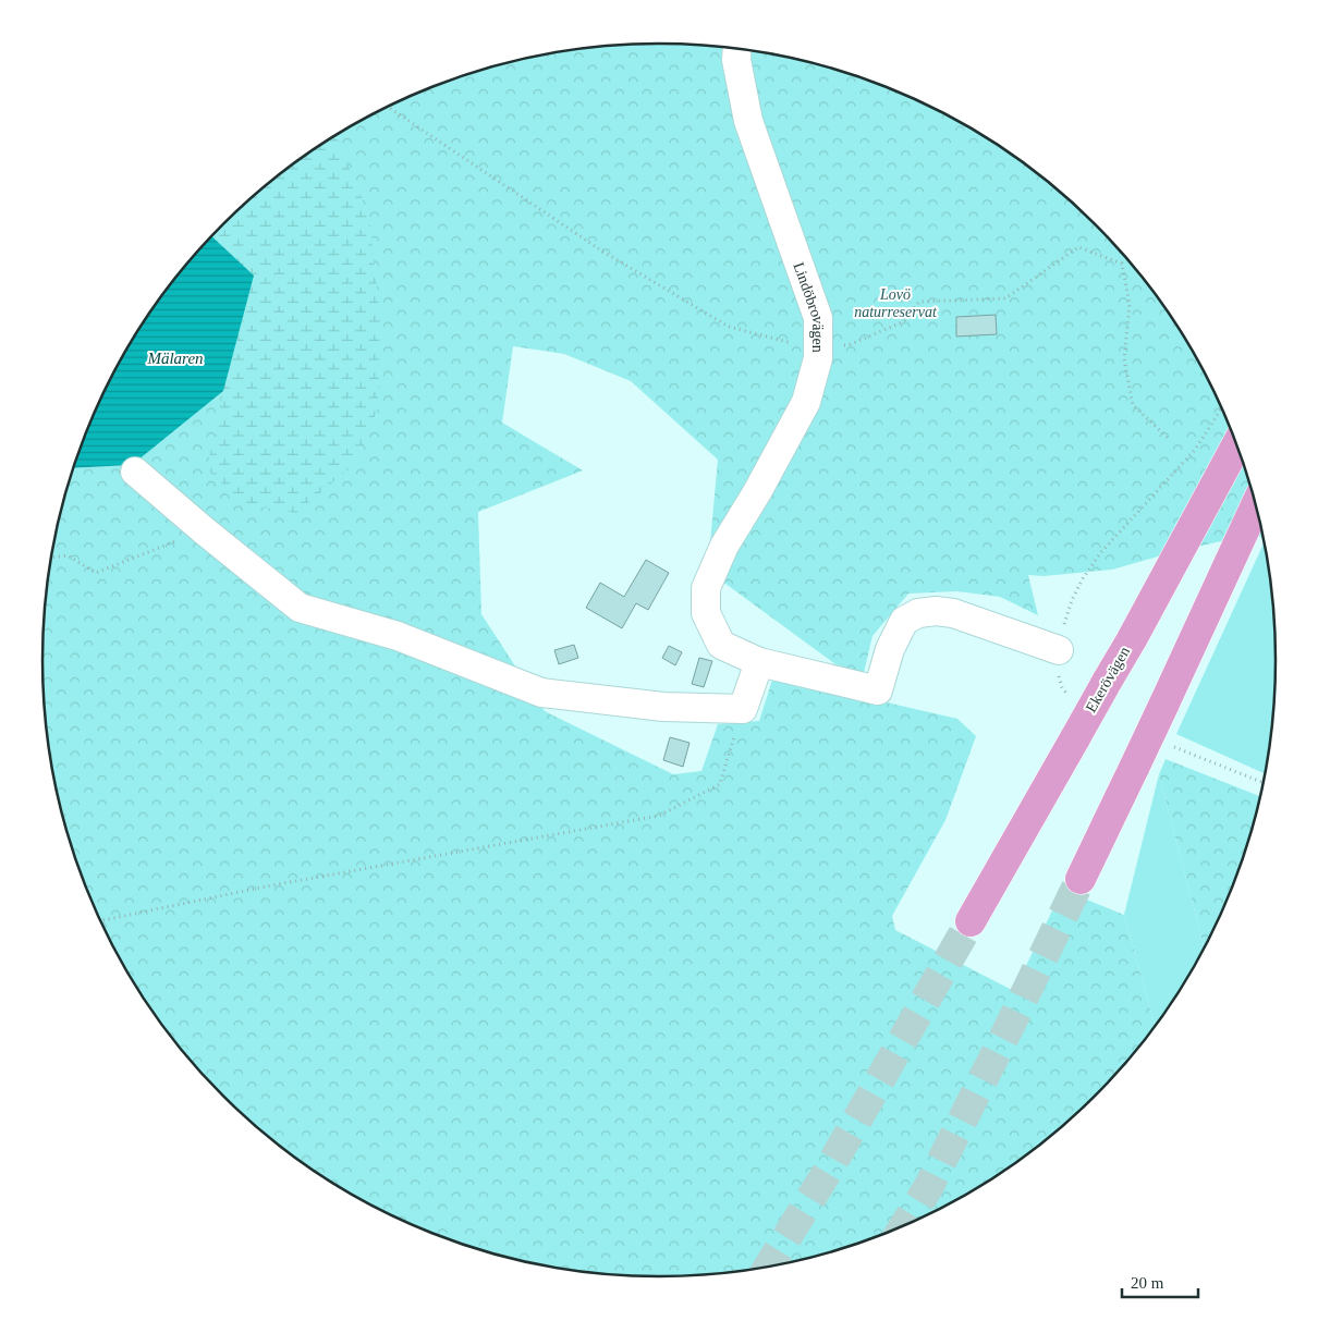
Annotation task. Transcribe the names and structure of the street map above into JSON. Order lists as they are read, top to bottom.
{
  "streets": {
    "main road": ["Ekerövägen"],
    "street": ["Lindöbrovägen"]
  },
  "water": ["Mälaren"],
  "parks": ["Lovö naturreservat"],
  "scale_bar": "20 m"
}
